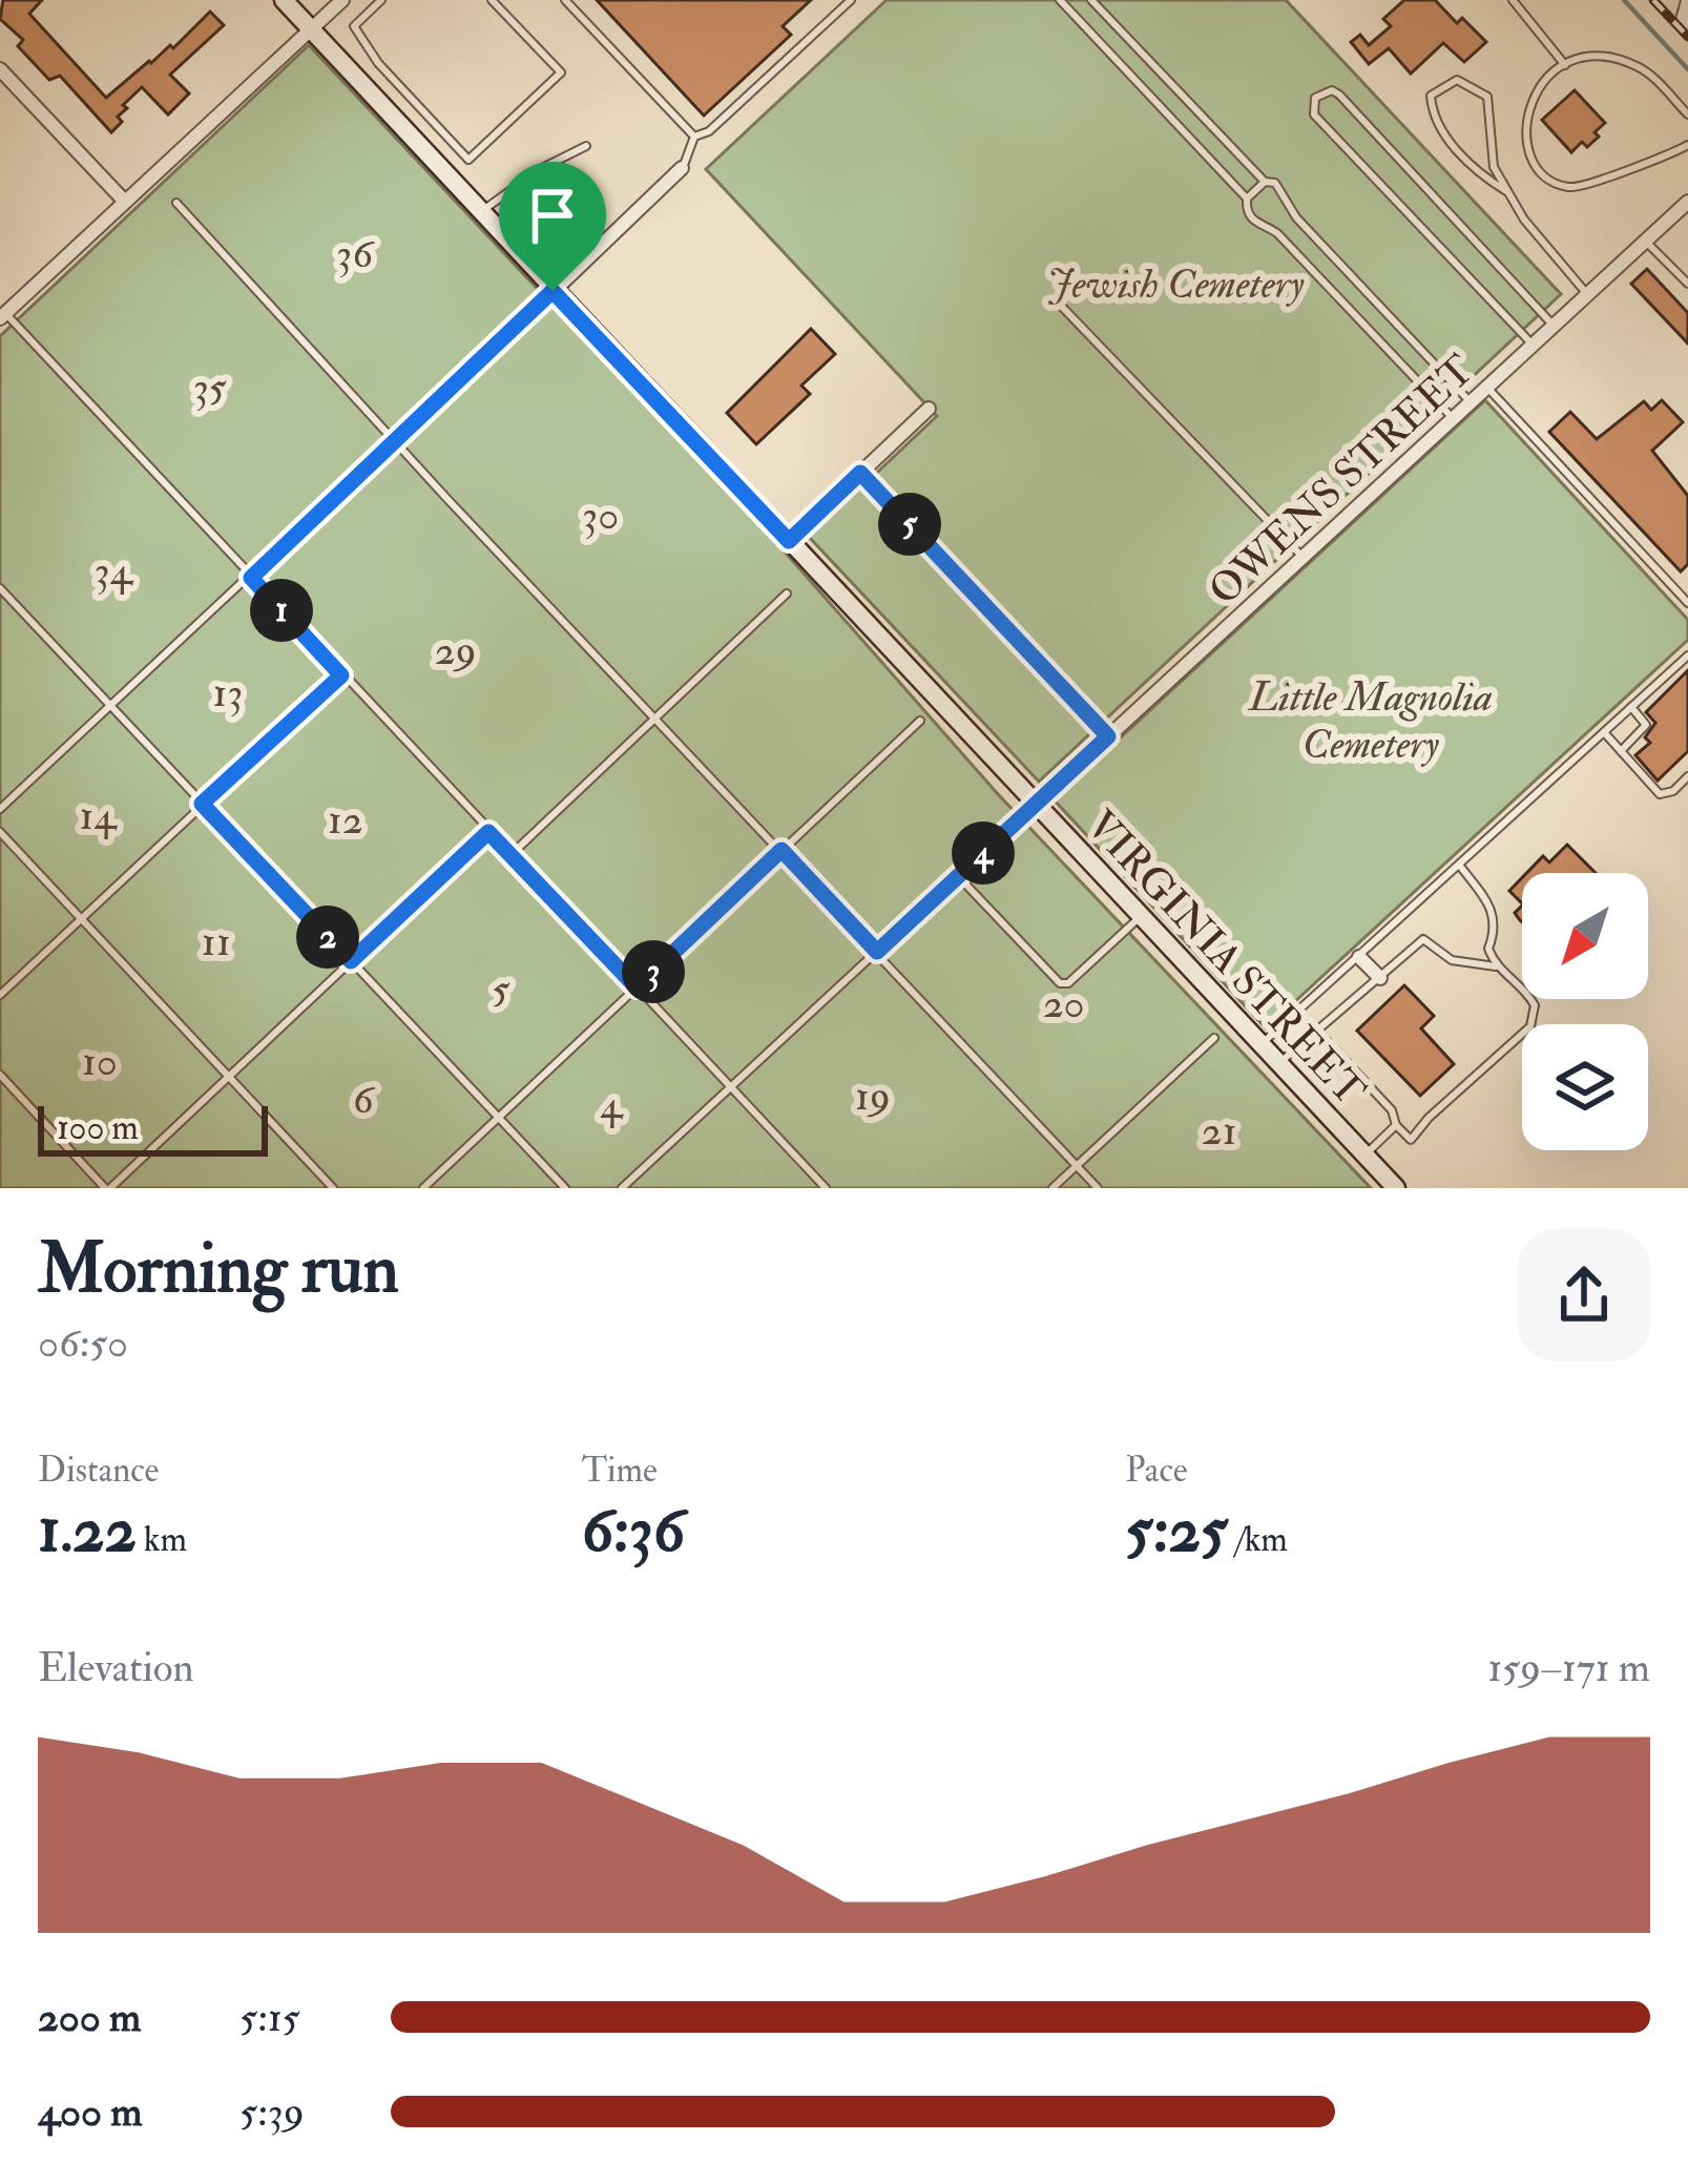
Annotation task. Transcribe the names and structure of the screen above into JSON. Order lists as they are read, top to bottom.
{
  "streets": {
    "street": ["OWENS STREET", "VIRGINIA STREET"]
  },
  "crossings": [
    ["OWENS STREET", "VIRGINIA STREET"]
  ],
  "parks": [
    "36",
    "Jewish Cemetery",
    "35",
    "30",
    "34",
    "29",
    "13",
    "Little Magnolia Cemetery",
    "14",
    "12",
    "11",
    "5",
    "20",
    "10",
    "19",
    "6",
    "4",
    "21"
  ],
  "scale_bar": "100 m",
  "north": "bottom left",
  "page": {
    "pins": [
      "5",
      "1",
      "4",
      "2",
      "3"
    ],
    "scale": "100 m",
    "heading": ["Morning run", "06:50"],
    "stats": [
      ["Distance", "1.22 km"],
      ["Time", "6:36"],
      ["Pace", "5:25 /km"]
    ],
    "chart": ["Elevation", "159–171 m"],
    "list": [
      {
        "name": "200 m",
        "note": "5:15"
      },
      {
        "name": "400 m",
        "note": "5:39"
      }
    ]
  }
}
